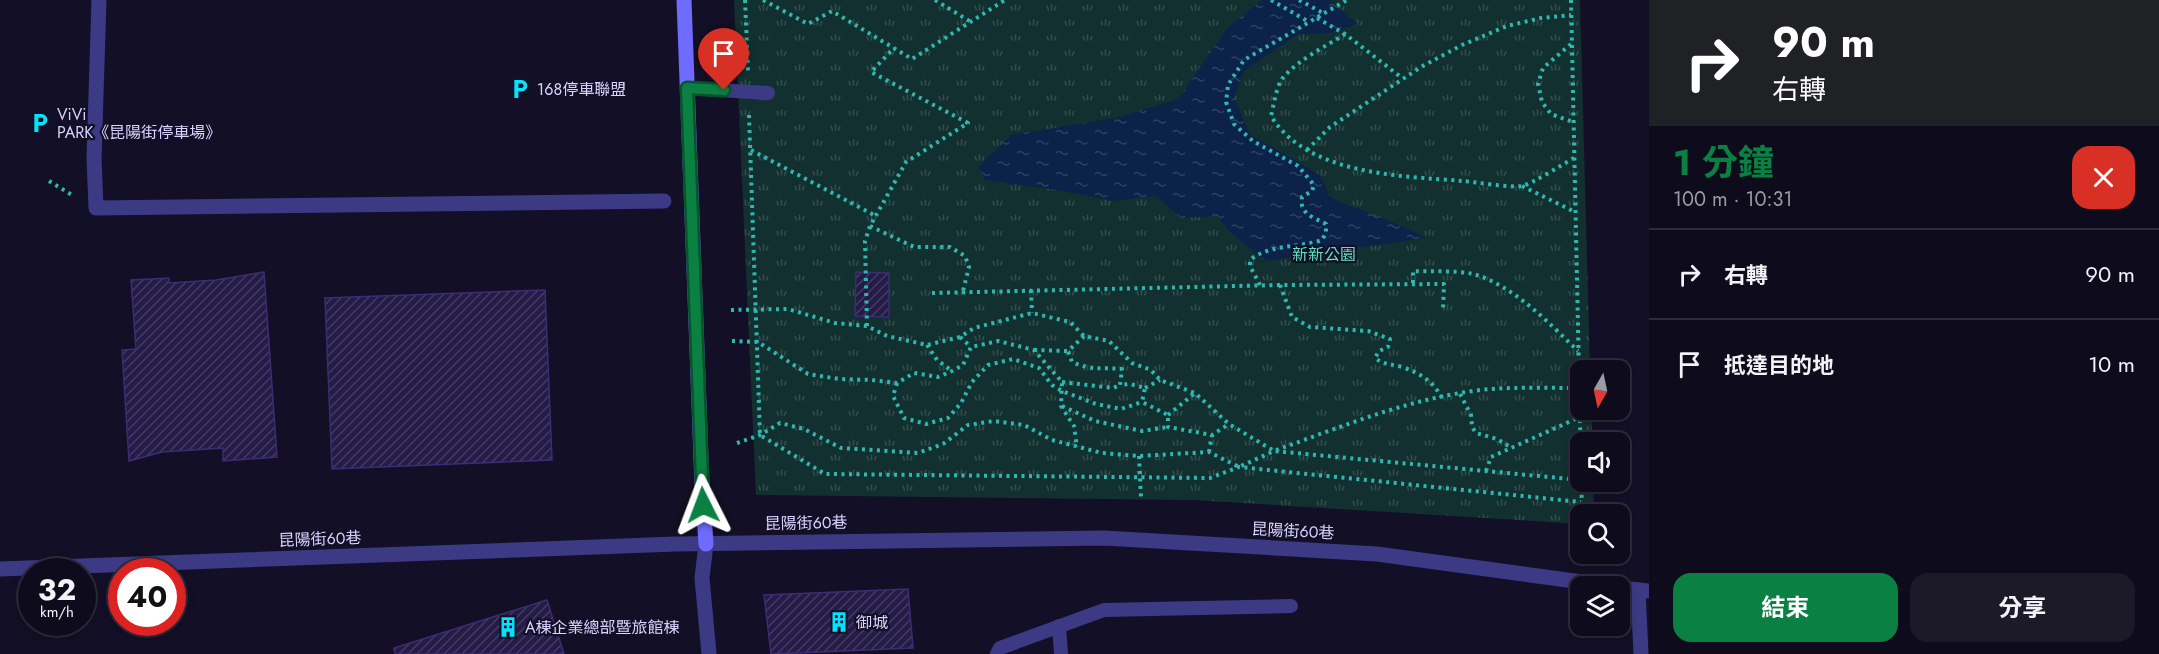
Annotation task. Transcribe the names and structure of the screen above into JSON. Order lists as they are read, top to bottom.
{
  "streets": {
    "street": ["昆陽街60巷"]
  },
  "parks": ["新新公園"],
  "places": {
    "parking": ["168停車聯盟", "ViVi PARK《昆陽街停車場》"],
    "building": ["御城", "A棟企業總部暨旅館棟"]
  },
  "north": "bottom",
  "page": {
    "turn": ["90 m", "右轉"],
    "heading": ["1 分鐘", "100 m · 10:31"],
    "list": [
      {
        "name": "右轉",
        "value": "90 m"
      },
      {
        "name": "抵達目的地",
        "value": "10 m"
      }
    ],
    "speed": "32 km/h",
    "limit": "40",
    "buttons": ["結束", "分享"]
  }
}
